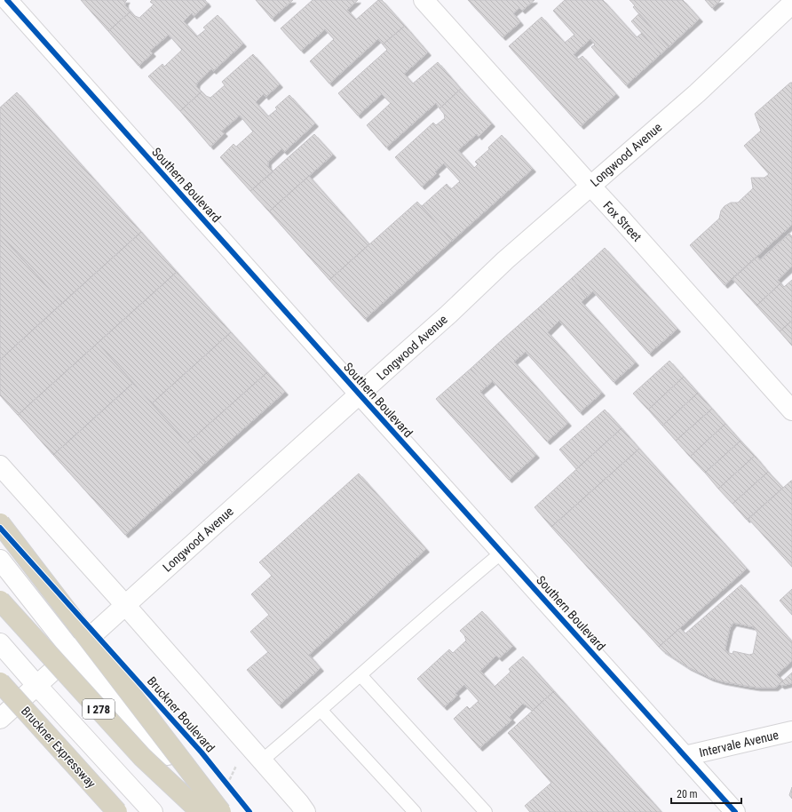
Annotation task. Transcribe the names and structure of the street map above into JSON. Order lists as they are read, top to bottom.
{
  "streets": {
    "highway": ["I 278", "Bruckner Expressway"],
    "street": [
      "Longwood Avenue",
      "Southern Boulevard",
      "Fox Street",
      "Intervale Avenue"
    ],
    "cycle path": ["Bruckner Boulevard"]
  },
  "crossings": [
    ["Longwood Avenue", "Southern Boulevard"],
    ["Longwood Avenue", "Fox Street"],
    ["Southern Boulevard", "Intervale Avenue"]
  ],
  "scale_bar": "20 m"
}
